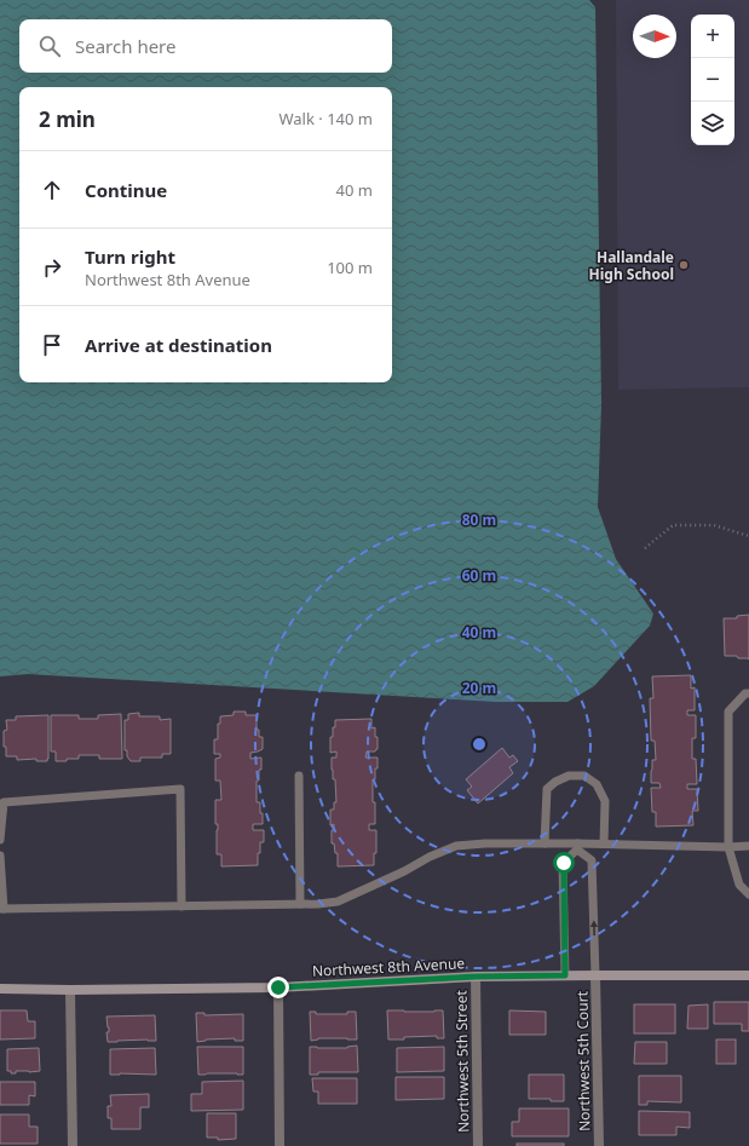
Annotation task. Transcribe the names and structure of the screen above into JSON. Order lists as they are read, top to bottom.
{
  "streets": {
    "street": ["Northwest 8th Avenue", "Northwest 5th Street", "Northwest 5th Court"]
  },
  "crossings": [
    ["Northwest 8th Avenue", "Northwest 5th Street"],
    ["Northwest 8th Avenue", "Northwest 5th Court"]
  ],
  "places": ["Hallandale High School"],
  "north": "right",
  "page": {
    "map_buttons": ["+", "−"],
    "search": "Search here",
    "heading": ["2 min", "Walk · 140 m"],
    "list": [
      ["Continue", "40 m"],
      ["Turn right", "Northwest 8th Avenue", "100 m"],
      "Arrive at destination"
    ]
  },
  "rings": [
    "80 m",
    "60 m",
    "40 m",
    "20 m"
  ]
}
